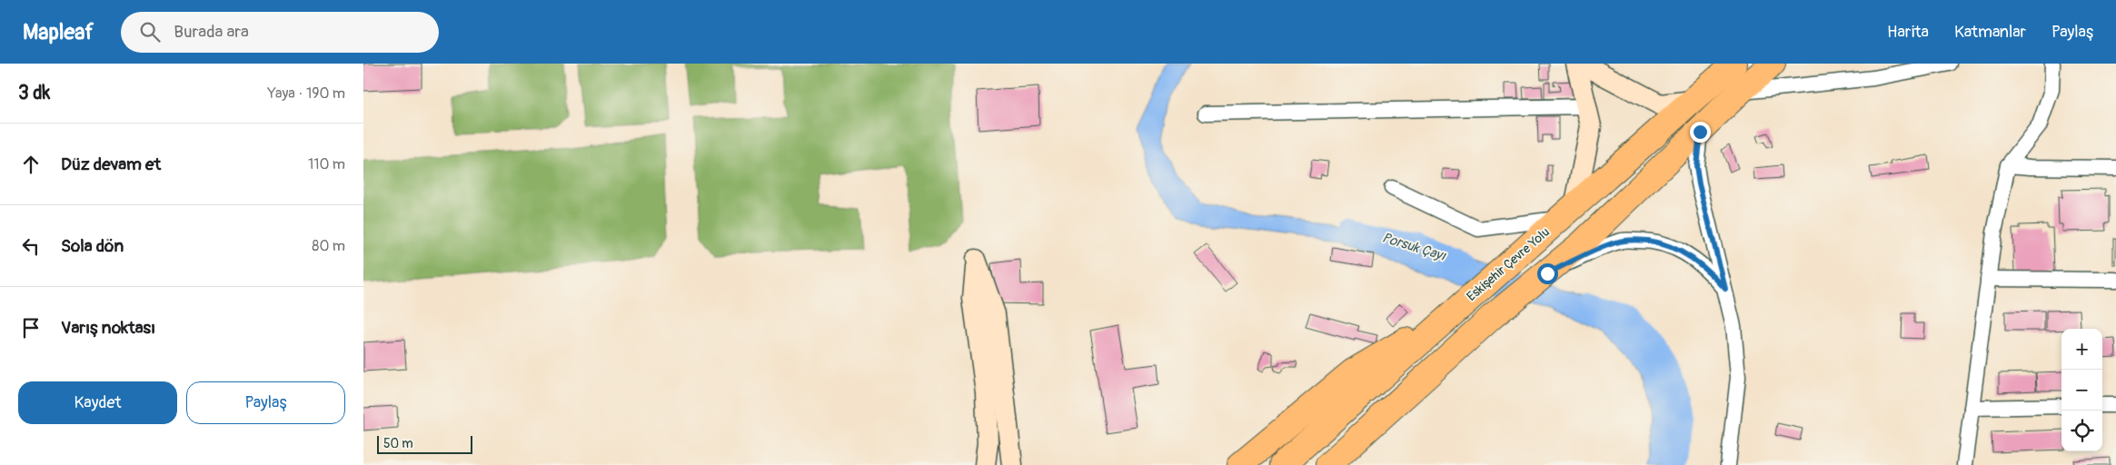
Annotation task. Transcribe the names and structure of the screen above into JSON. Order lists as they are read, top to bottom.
{
  "streets": {
    "highway": ["Eskişehir Çevre Yolu"]
  },
  "water": ["Porsuk Çayı"],
  "scale_bar": "50 m",
  "page": {
    "header": "Mapleaf",
    "search": "Burada ara",
    "nav": ["Harita", "Katmanlar", "Paylaş"],
    "heading": ["3 dk", "Yaya · 190 m"],
    "list": [
      ["Düz devam et", "110 m"],
      ["Sola dön", "80 m"],
      "Varış noktası"
    ],
    "map_buttons": ["+", "−"],
    "buttons": ["Kaydet", "Paylaş"],
    "scale": "50 m"
  }
}
